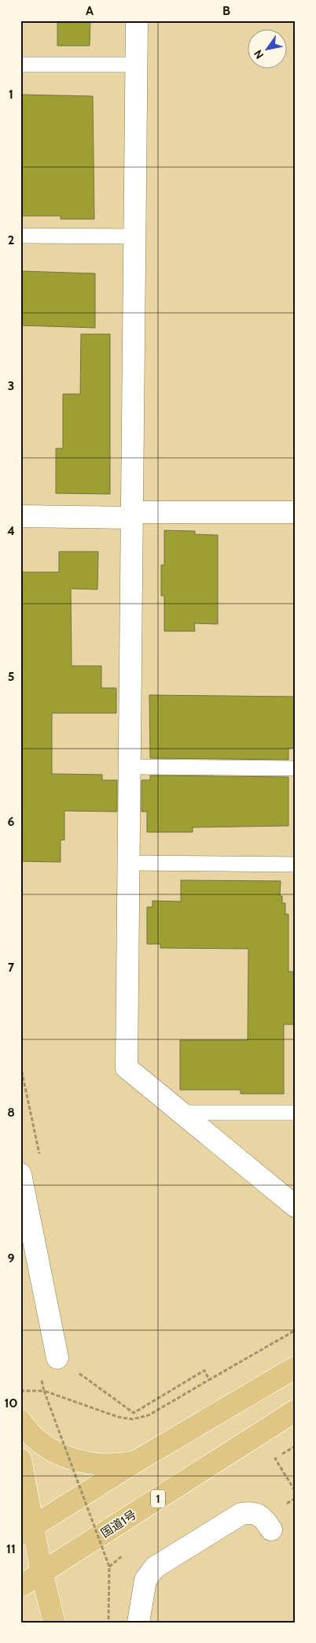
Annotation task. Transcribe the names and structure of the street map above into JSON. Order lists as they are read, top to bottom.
{
  "streets": {
    "highway": ["1", "国道1号"]
  },
  "north": "bottom left",
  "grid": {
    "columns": ["A", "B"],
    "rows": [
      "1",
      "2",
      "3",
      "4",
      "5",
      "6",
      "7",
      "8",
      "9",
      "10",
      "11"
    ]
  }
}
